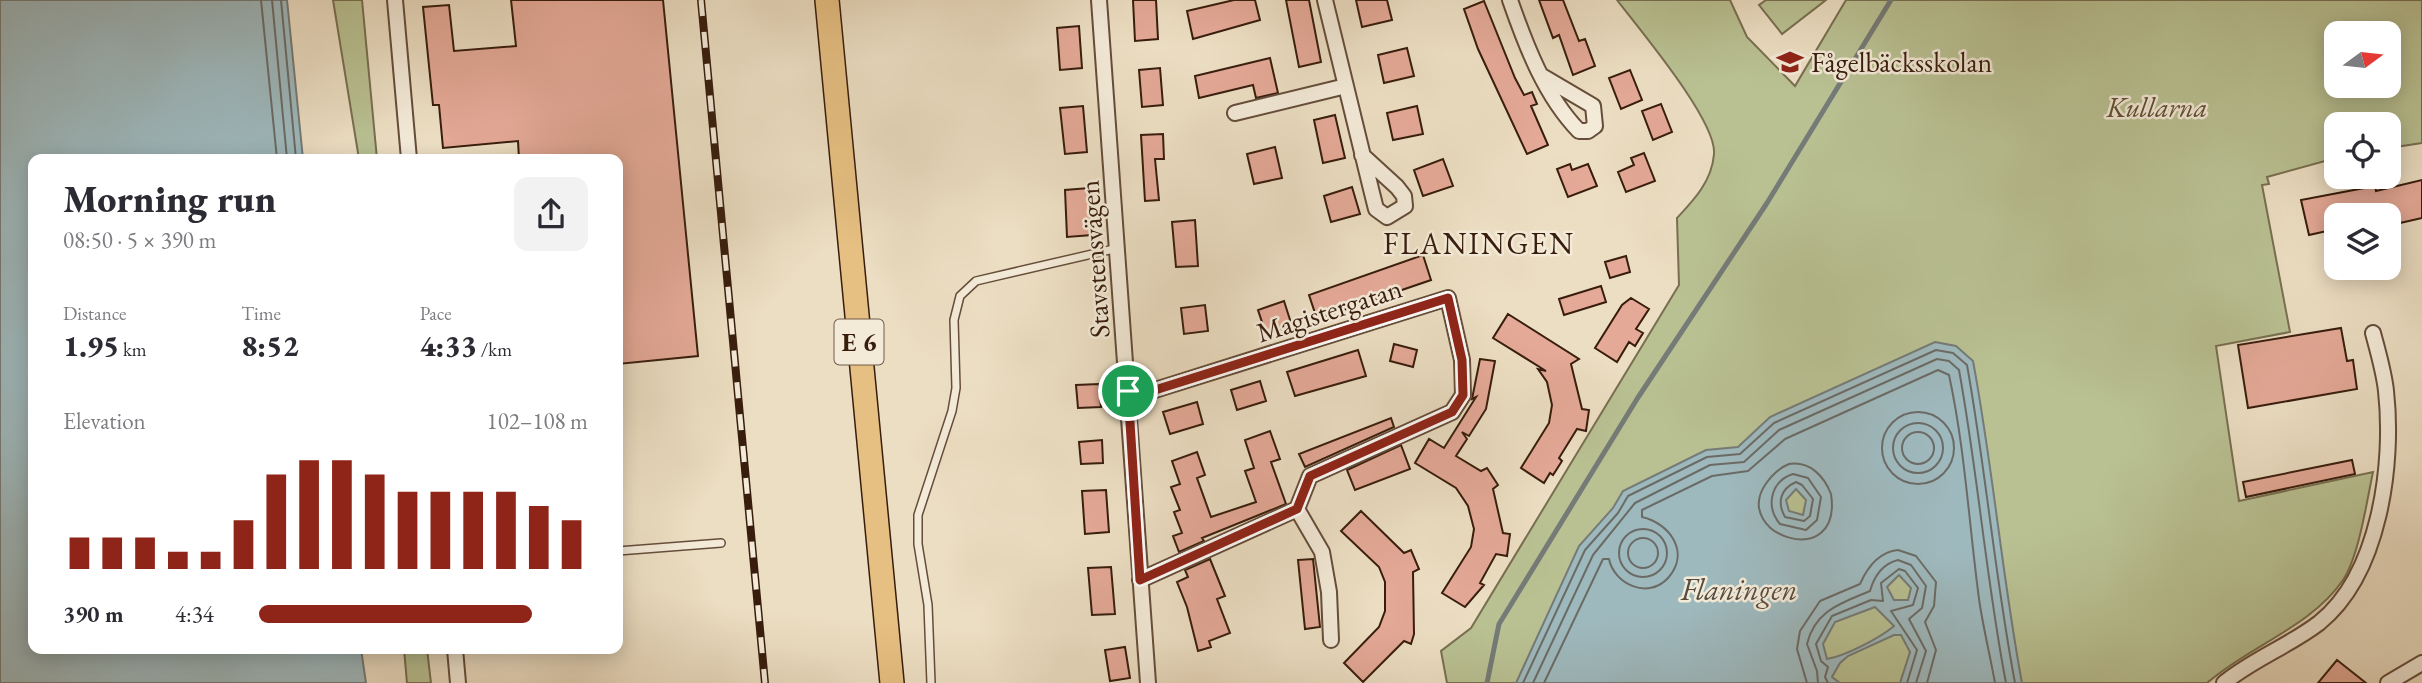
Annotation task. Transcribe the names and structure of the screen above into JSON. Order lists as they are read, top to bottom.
{
  "streets": {
    "highway": ["E 6"],
    "street": ["Stavstensvägen", "Magistergatan"]
  },
  "crossings": [
    ["Stavstensvägen", "Magistergatan"]
  ],
  "districts": ["FLANINGEN"],
  "water": ["Flaningen"],
  "parks": ["Kullarna"],
  "places": {
    "school or university": ["Fågelbäcksskolan"]
  },
  "north": "right",
  "page": {
    "heading": ["Morning run", "08:50 · 5 × 390 m"],
    "stats": [
      ["Distance", "1.95 km"],
      ["Time", "8:52"],
      ["Pace", "4:33 /km"]
    ],
    "chart": ["Elevation", "102–108 m"],
    "list": [
      {
        "name": "390 m",
        "note": "4:34"
      }
    ]
  }
}
